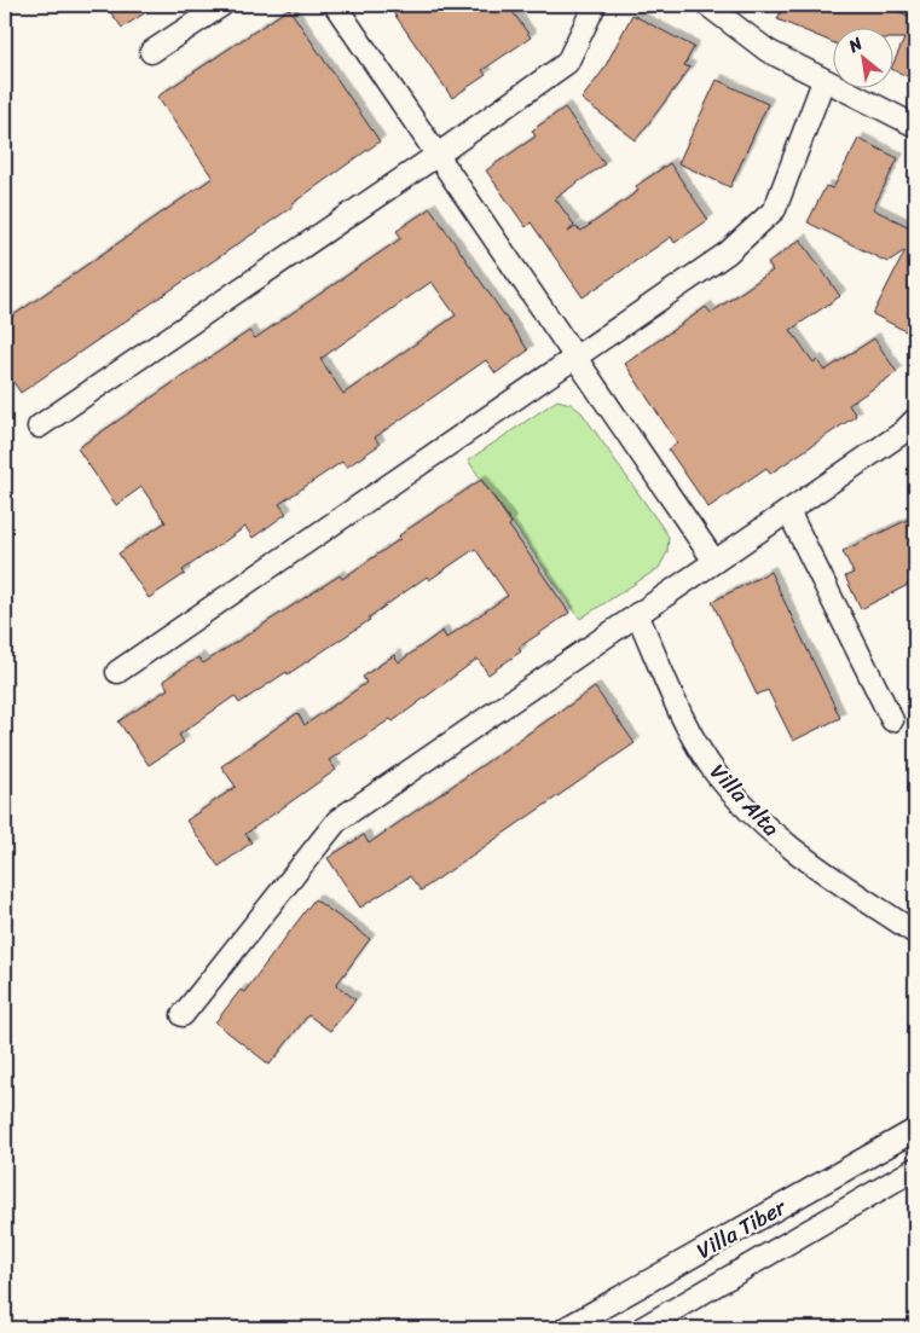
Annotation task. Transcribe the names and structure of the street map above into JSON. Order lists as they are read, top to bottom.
{
  "streets": {
    "street": ["Villa Alta", "Villa Tiber"]
  },
  "north": "top left"
}
